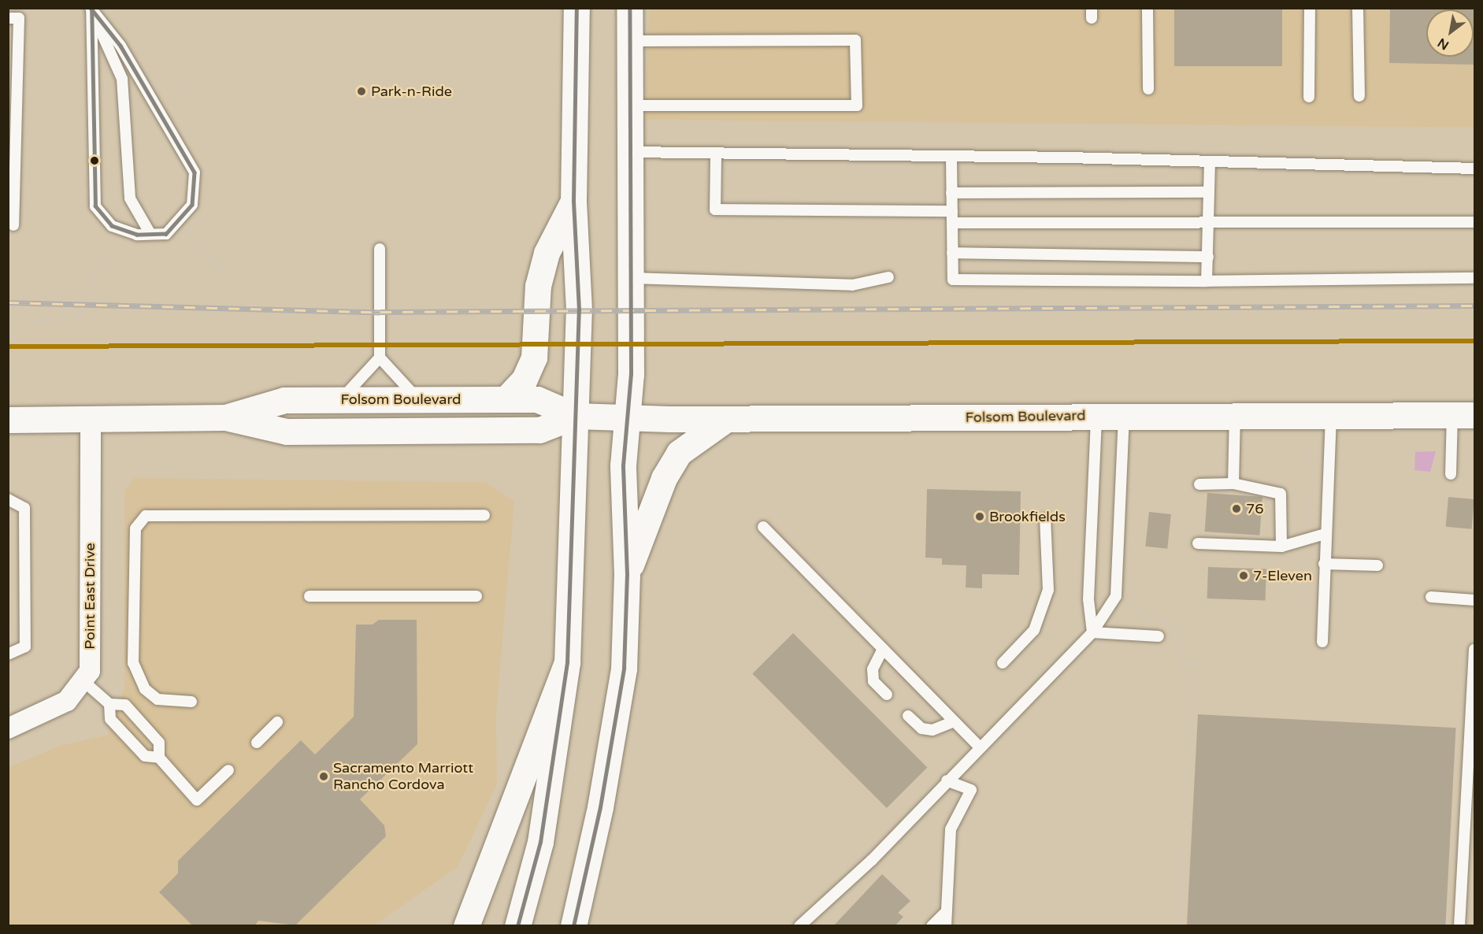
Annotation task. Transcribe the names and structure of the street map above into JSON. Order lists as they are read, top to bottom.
{
  "streets": {
    "main road": ["Folsom Boulevard"],
    "street": ["Point East Drive"]
  },
  "crossings": [
    ["Folsom Boulevard", "Point East Drive"]
  ],
  "places": [
    "Park-n-Ride",
    "76",
    "Brookfields",
    "7-Eleven",
    "Sacramento Marriott Rancho Cordova"
  ],
  "north": "bottom left"
}
